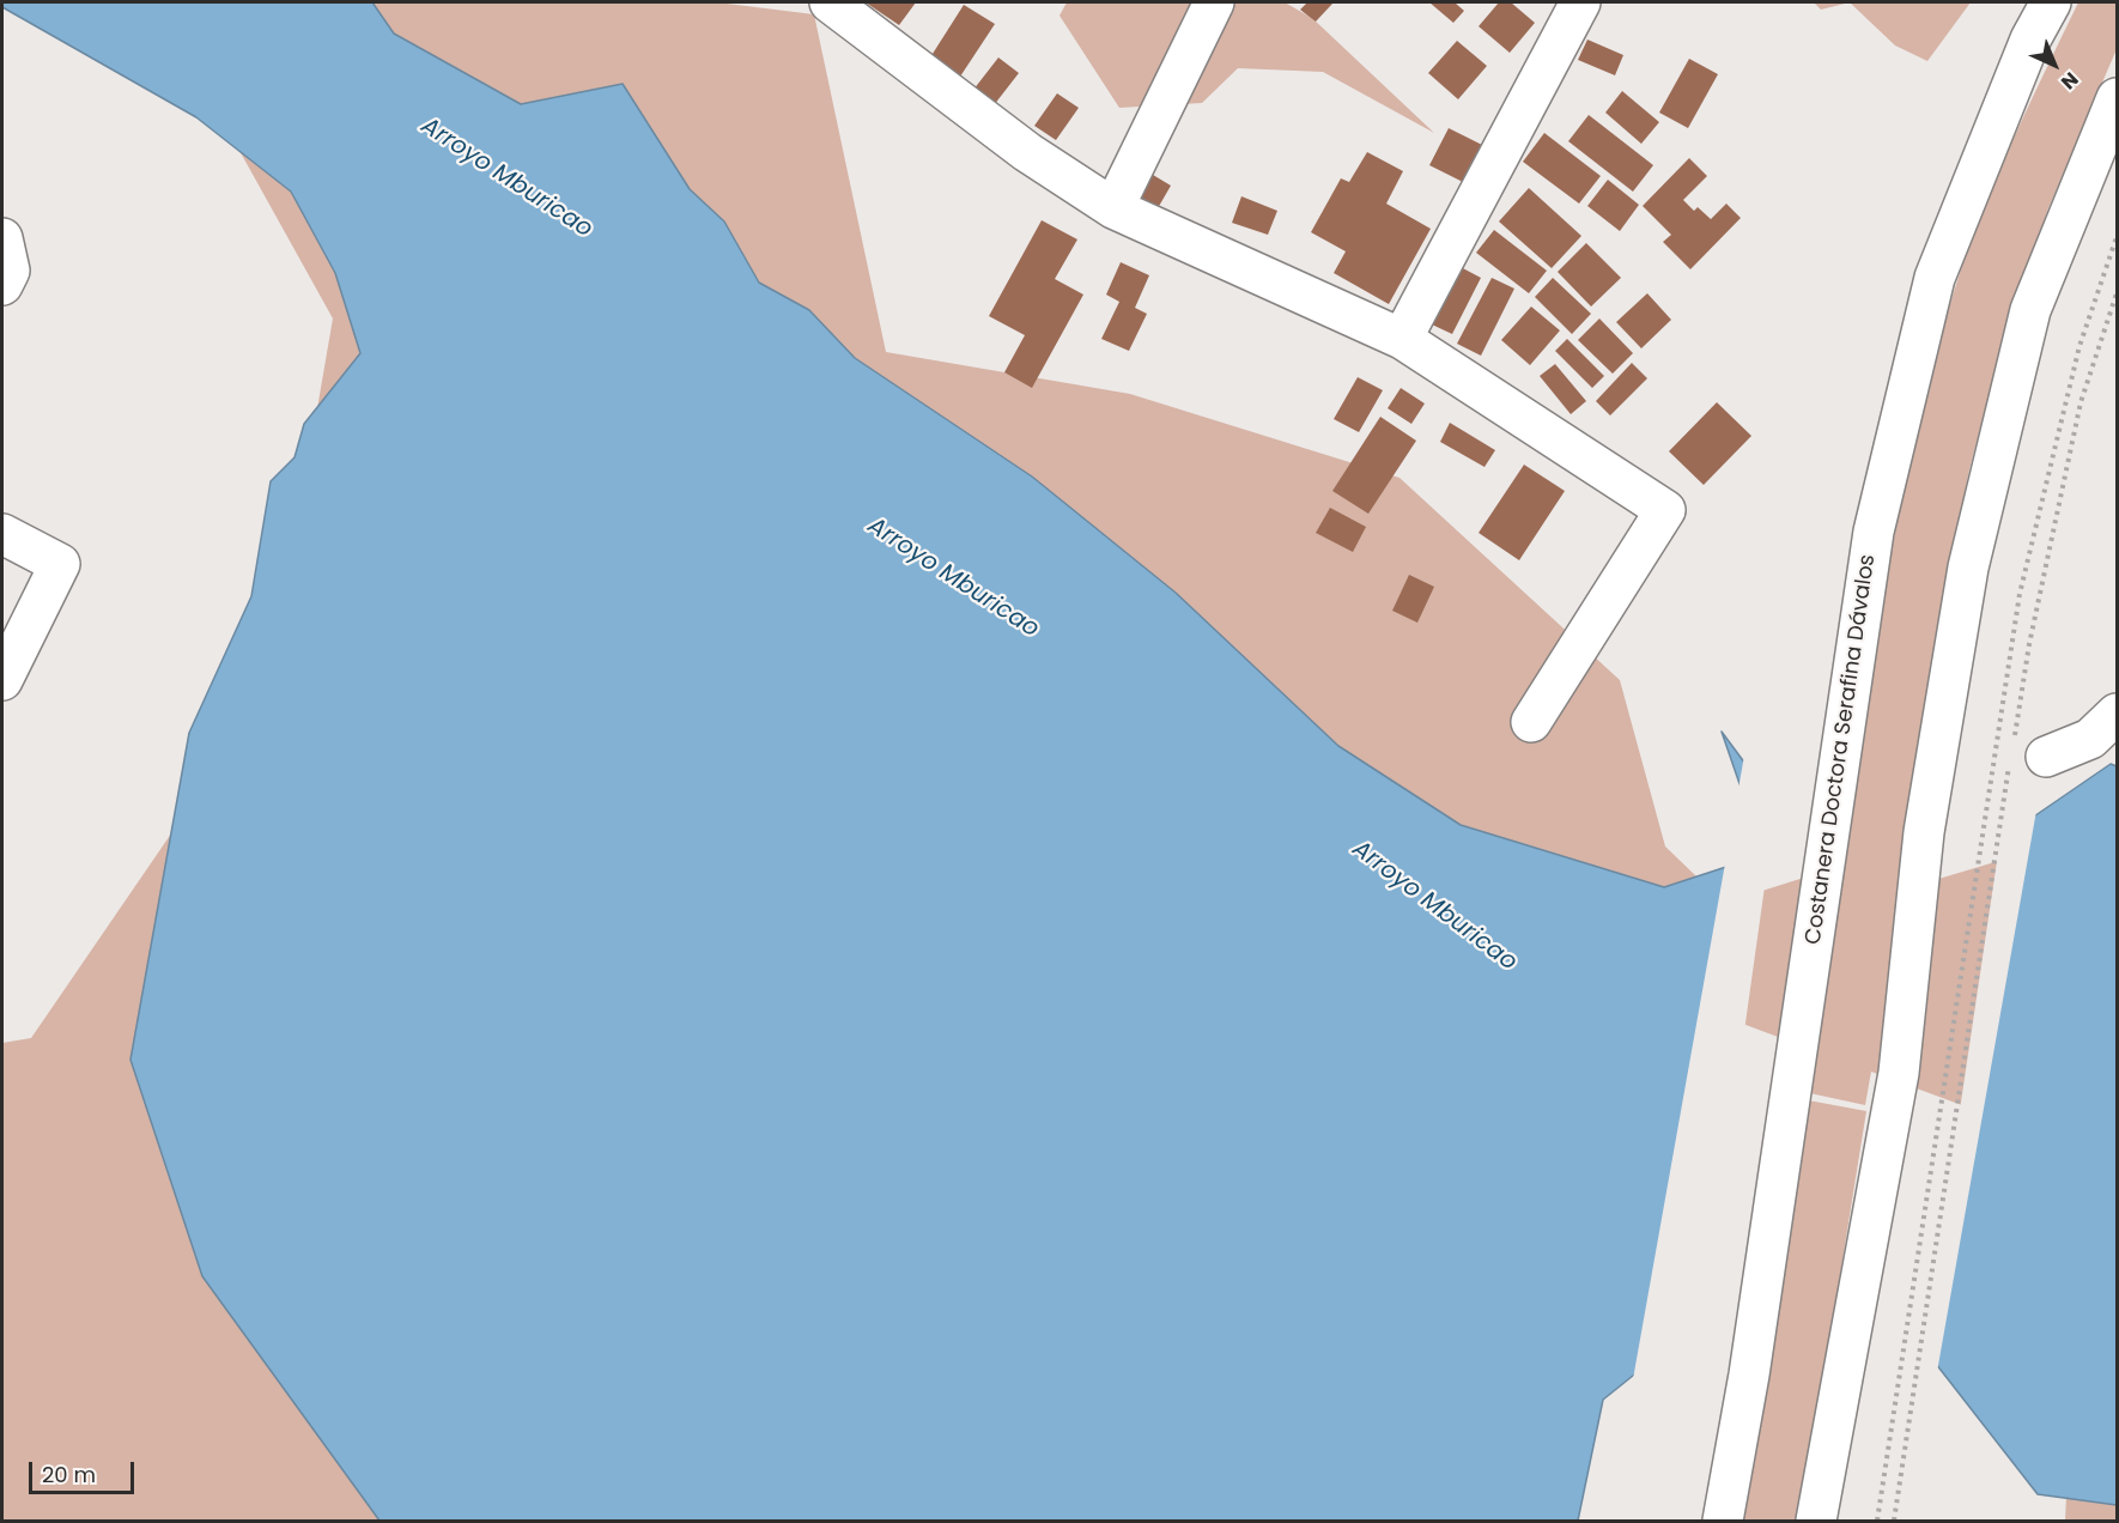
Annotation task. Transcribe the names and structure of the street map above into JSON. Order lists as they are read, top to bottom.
{
  "streets": {
    "main road": ["Costanera Doctora Serafina Dávalos"]
  },
  "water": ["Arroyo Mburicao"],
  "scale_bar": "20 m",
  "north": "bottom right"
}
